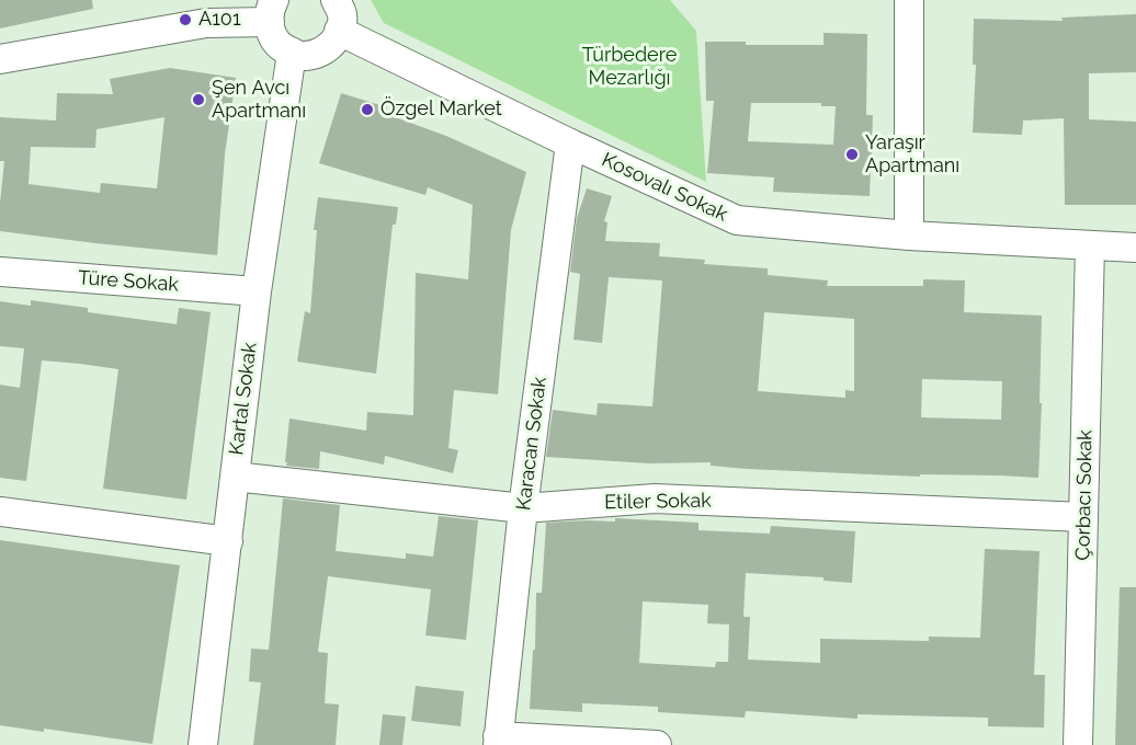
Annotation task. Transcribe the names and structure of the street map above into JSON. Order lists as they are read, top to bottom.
{
  "streets": {
    "street": [
      "Kosovalı Sokak",
      "Türe Sokak",
      "Kartal Sokak",
      "Karacan Sokak",
      "Çorbacı Sokak",
      "Etiler Sokak"
    ]
  },
  "crossings": [
    ["Kosovalı Sokak", "Karacan Sokak"],
    ["Kosovalı Sokak", "Çorbacı Sokak"],
    ["Türe Sokak", "Kartal Sokak"],
    ["Kartal Sokak", "Etiler Sokak"],
    ["Karacan Sokak", "Etiler Sokak"],
    ["Çorbacı Sokak", "Etiler Sokak"]
  ],
  "parks": ["Türbedere Mezarlığı"],
  "places": [
    "A101",
    "Şen Avcı Apartmanı",
    "Özgel Market",
    "Yaraşır Apartmanı"
  ]
}
